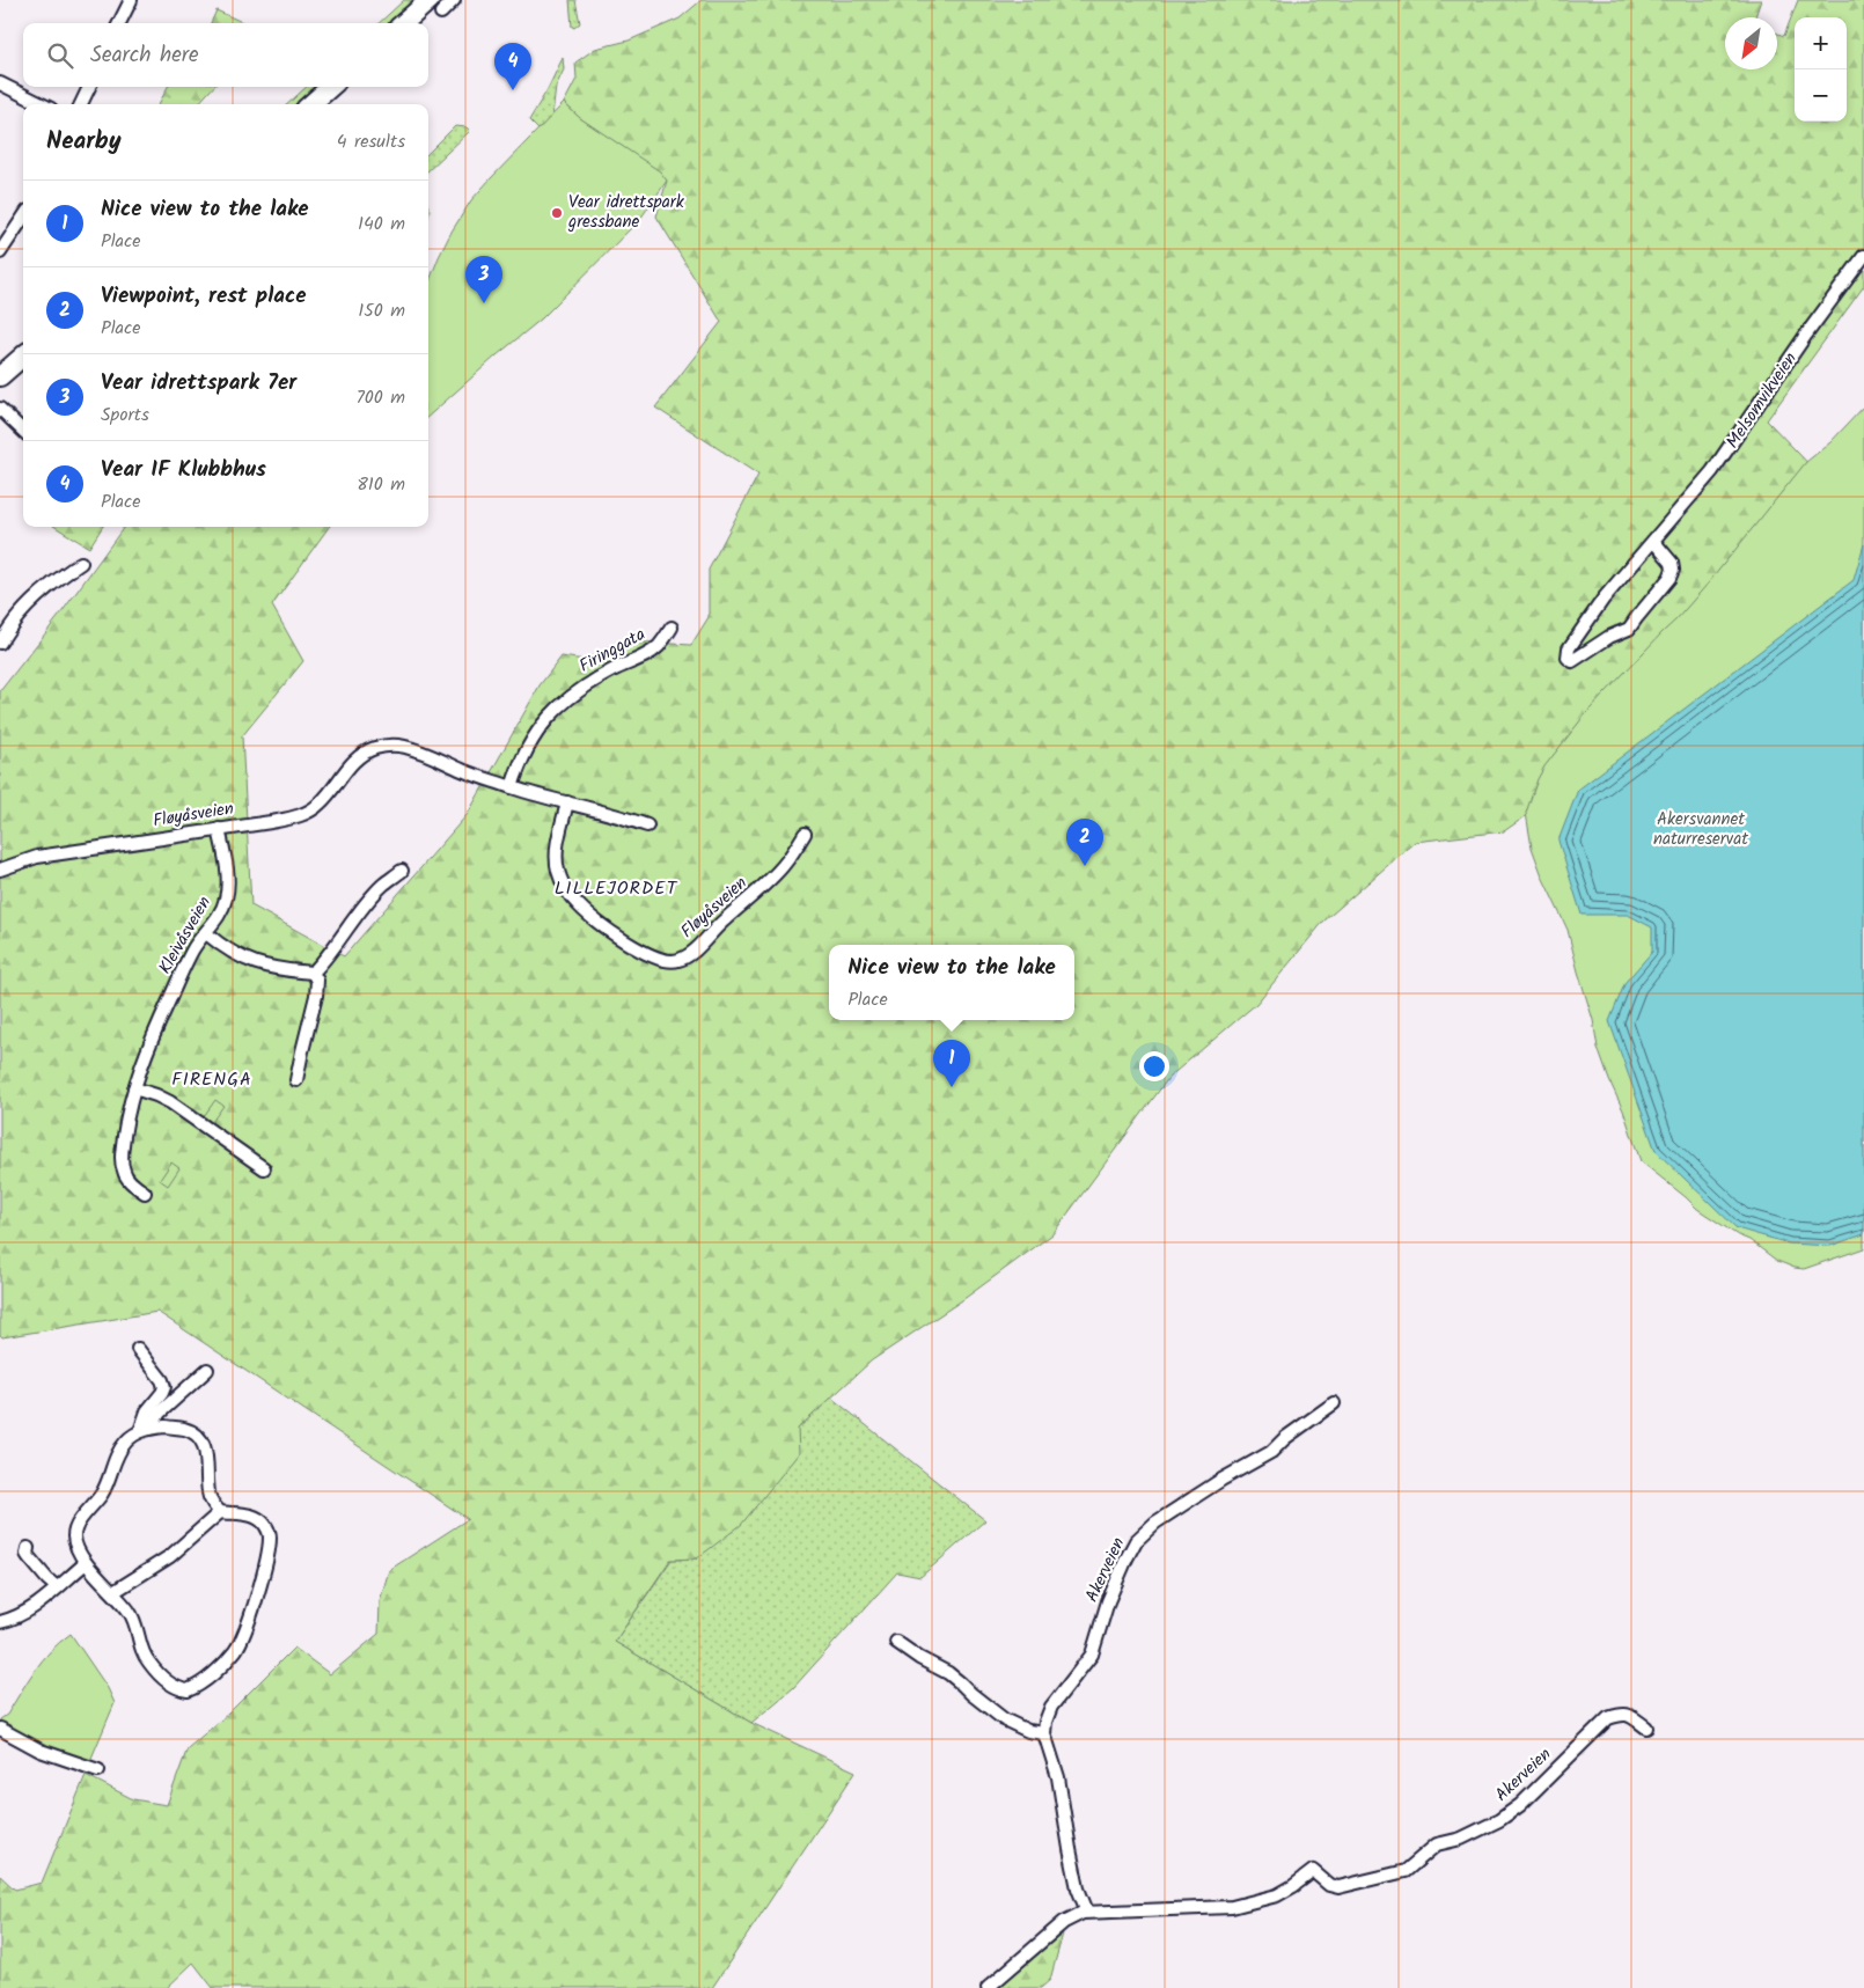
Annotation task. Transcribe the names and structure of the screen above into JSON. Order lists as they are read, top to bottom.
{
  "streets": {
    "street": [
      "Melsomvikveien",
      "Firinggata",
      "Fløyåsveien",
      "Kleivåsveien",
      "Akerveien"
    ]
  },
  "crossings": [
    ["Firinggata", "Fløyåsveien"],
    ["Fløyåsveien", "Kleivåsveien"]
  ],
  "districts": ["LILLEJORDET", "FIRENGA"],
  "parks": ["Akersvannet naturreservat"],
  "places": ["Vear idrettspark gressbane"],
  "north": "bottom left",
  "page": {
    "map_buttons": ["+", "−"],
    "search": "Search here",
    "pins": [
      "4",
      "3",
      "2",
      "1"
    ],
    "heading": ["Nearby", "4 results"],
    "list": [
      {
        "mark": "1",
        "name": "Nice view to the lake",
        "note": "Place",
        "value": "140 m"
      },
      {
        "mark": "2",
        "name": "Viewpoint, rest place",
        "note": "Place",
        "value": "150 m"
      },
      {
        "mark": "3",
        "name": "Vear idrettspark 7er",
        "note": "Sports",
        "value": "700 m"
      },
      {
        "mark": "4",
        "name": "Vear IF Klubbhus",
        "note": "Place",
        "value": "810 m"
      }
    ],
    "popup": ["Nice view to the lake", "Place"]
  }
}
